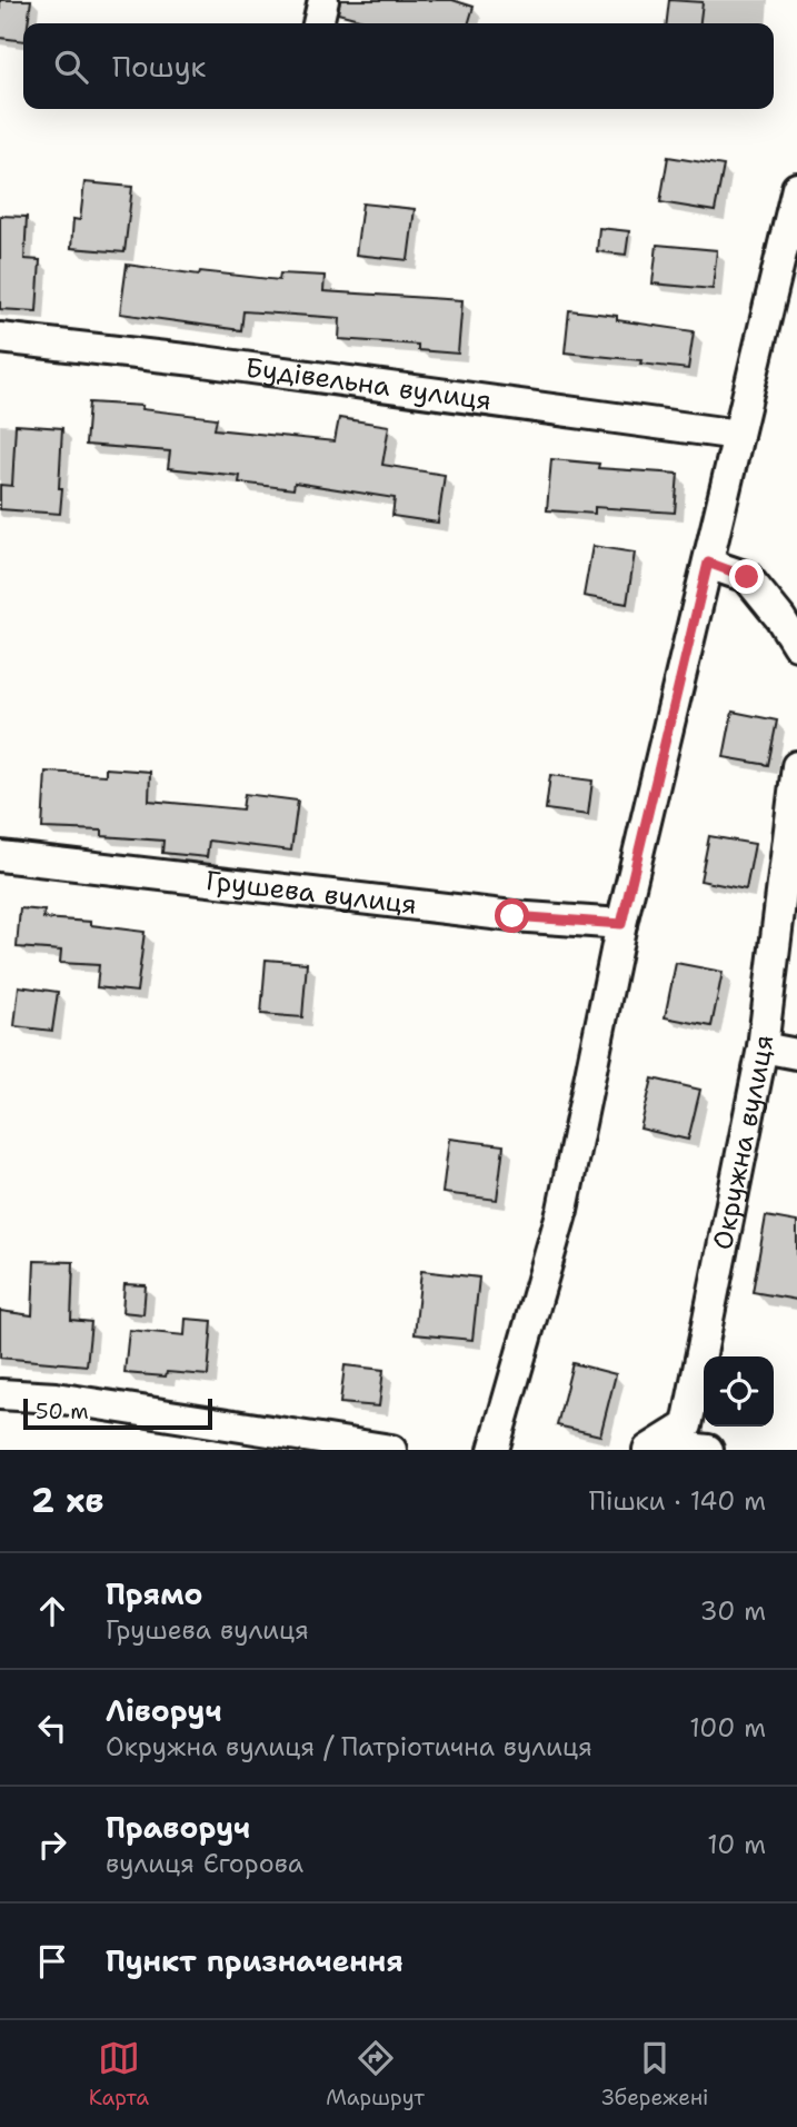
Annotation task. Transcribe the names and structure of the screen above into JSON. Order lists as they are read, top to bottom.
{
  "streets": {
    "street": ["Будівельна вулиця", "Грушева вулиця", "Окружна вулиця"]
  },
  "scale_bar": "50 m",
  "page": {
    "search": "Пошук",
    "scale": "50 m",
    "heading": ["2 хв", "Пішки · 140 m"],
    "list": [
      ["Прямо", "Грушева вулиця", "30 m"],
      ["Ліворуч", "Окружна вулиця / Патріотична вулиця", "100 m"],
      ["Праворуч", "вулиця Єгорова", "10 m"],
      "Пункт призначення"
    ],
    "nav": ["Карта", "Маршрут", "Збережені"]
  }
}
